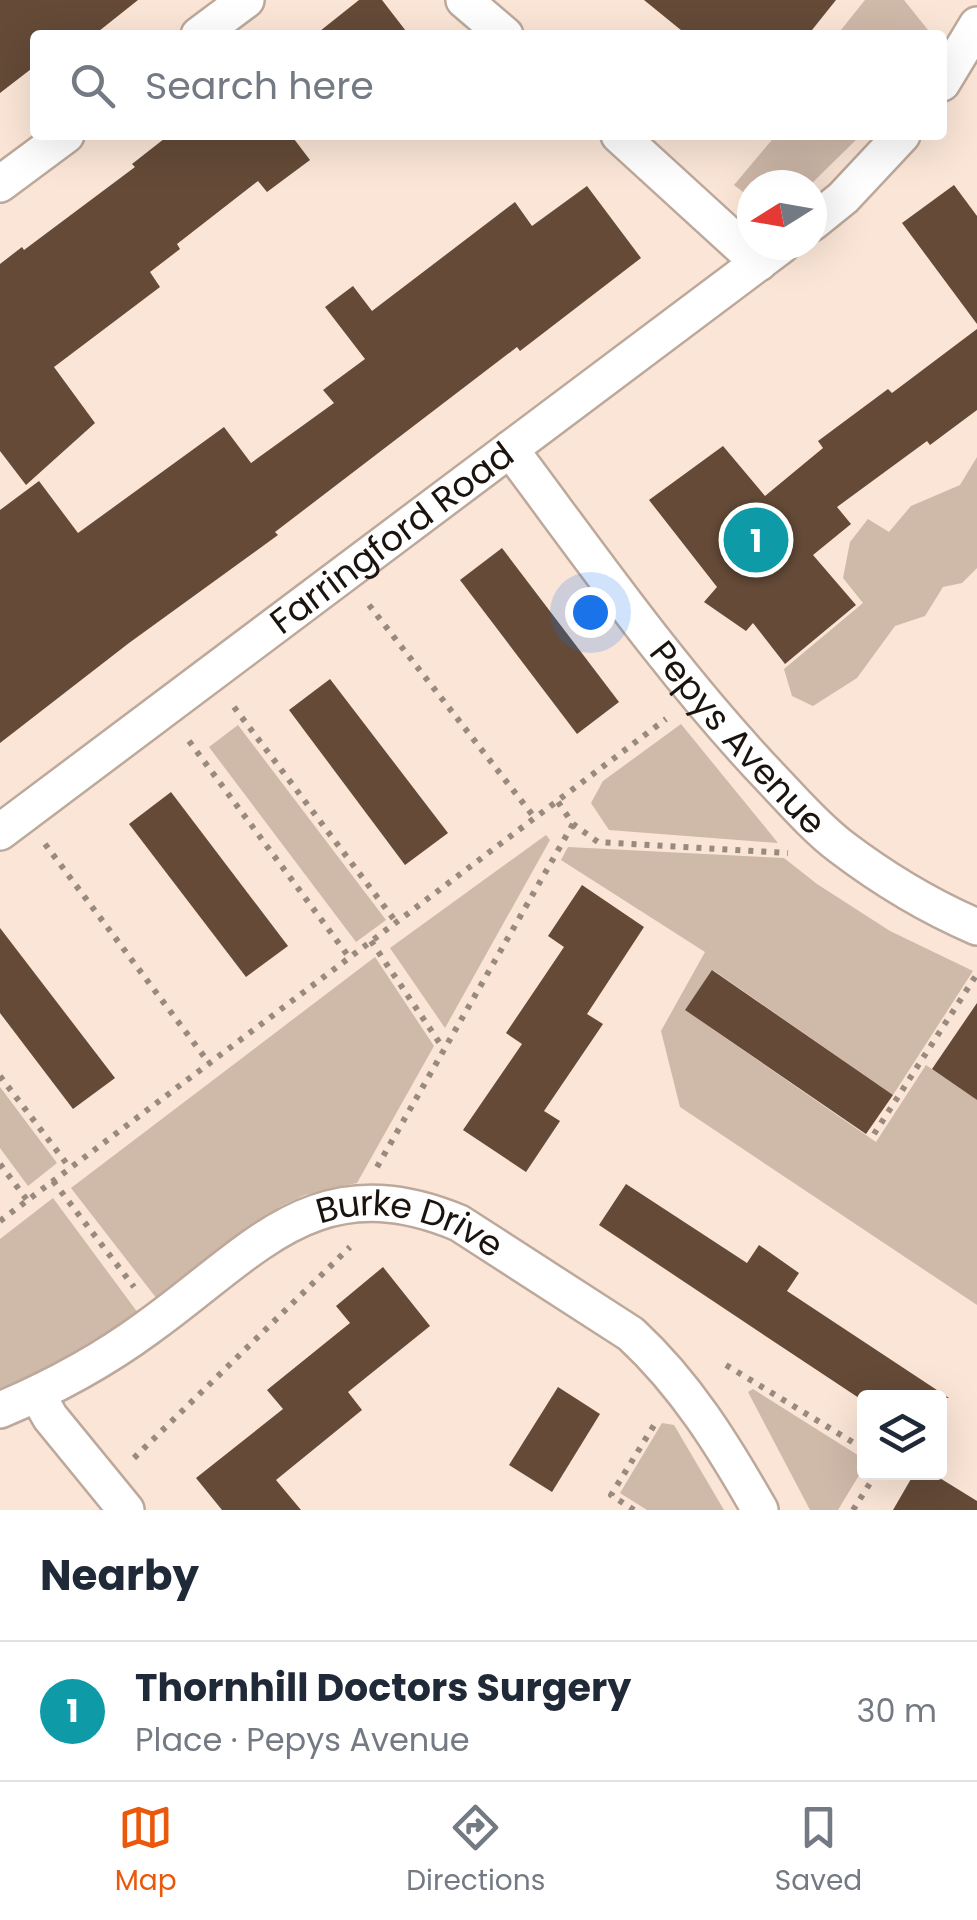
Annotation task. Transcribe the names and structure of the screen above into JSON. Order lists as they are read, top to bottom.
{
  "streets": {
    "street": ["Farringford Road", "Pepys Avenue", "Burke Drive"]
  },
  "crossings": [
    ["Farringford Road", "Pepys Avenue"]
  ],
  "north": "left",
  "page": {
    "search": "Search here",
    "pins": "1",
    "heading": "Nearby",
    "list": [
      {
        "mark": "1",
        "name": "Thornhill Doctors Surgery",
        "note": "Place · Pepys Avenue",
        "value": "30 m"
      }
    ],
    "nav": ["Map", "Directions", "Saved"]
  }
}
